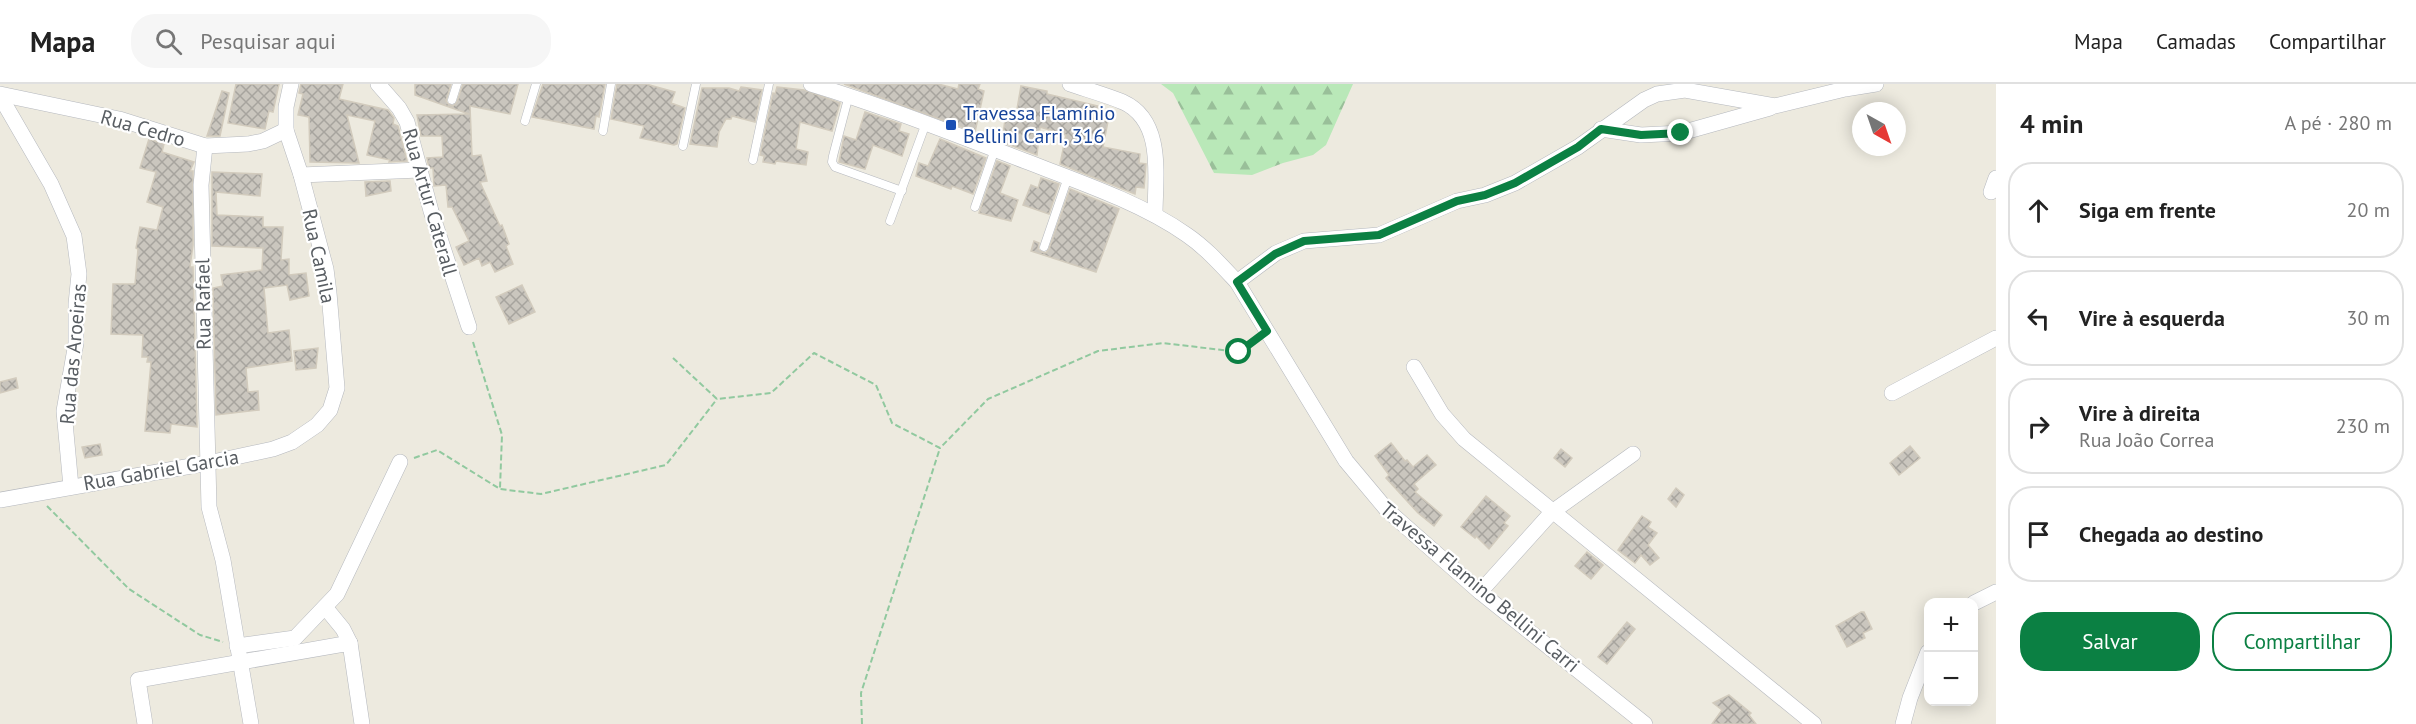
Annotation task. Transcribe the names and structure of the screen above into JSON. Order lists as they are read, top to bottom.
{
  "streets": {
    "street": [
      "Rua Cedro",
      "Rua Artur Caterall",
      "Rua Camila",
      "Rua Rafael",
      "Rua das Aroeiras",
      "Rua Gabriel Garcia",
      "Travessa Flamino Bellini Carri"
    ]
  },
  "crossings": [
    ["Rua Cedro", "Rua Camila"],
    ["Rua Cedro", "Rua Rafael"],
    ["Rua Cedro", "Rua das Aroeiras"],
    ["Rua Camila", "Rua Gabriel Garcia"],
    ["Rua Rafael", "Rua Gabriel Garcia"],
    ["Rua das Aroeiras", "Rua Gabriel Garcia"]
  ],
  "places": {
    "transit": ["Travessa Flamínio Bellini Carri, 316"]
  },
  "north": "bottom right",
  "page": {
    "header": "Mapa",
    "search": "Pesquisar aqui",
    "nav": ["Mapa", "Camadas", "Compartilhar"],
    "heading": ["4 min", "A pé · 280 m"],
    "list": [
      ["Siga em frente", "20 m"],
      ["Vire à esquerda", "30 m"],
      ["Vire à direita", "Rua João Correa", "230 m"],
      "Chegada ao destino"
    ],
    "buttons": ["Salvar", "Compartilhar"],
    "map_buttons": ["+", "−"]
  }
}
